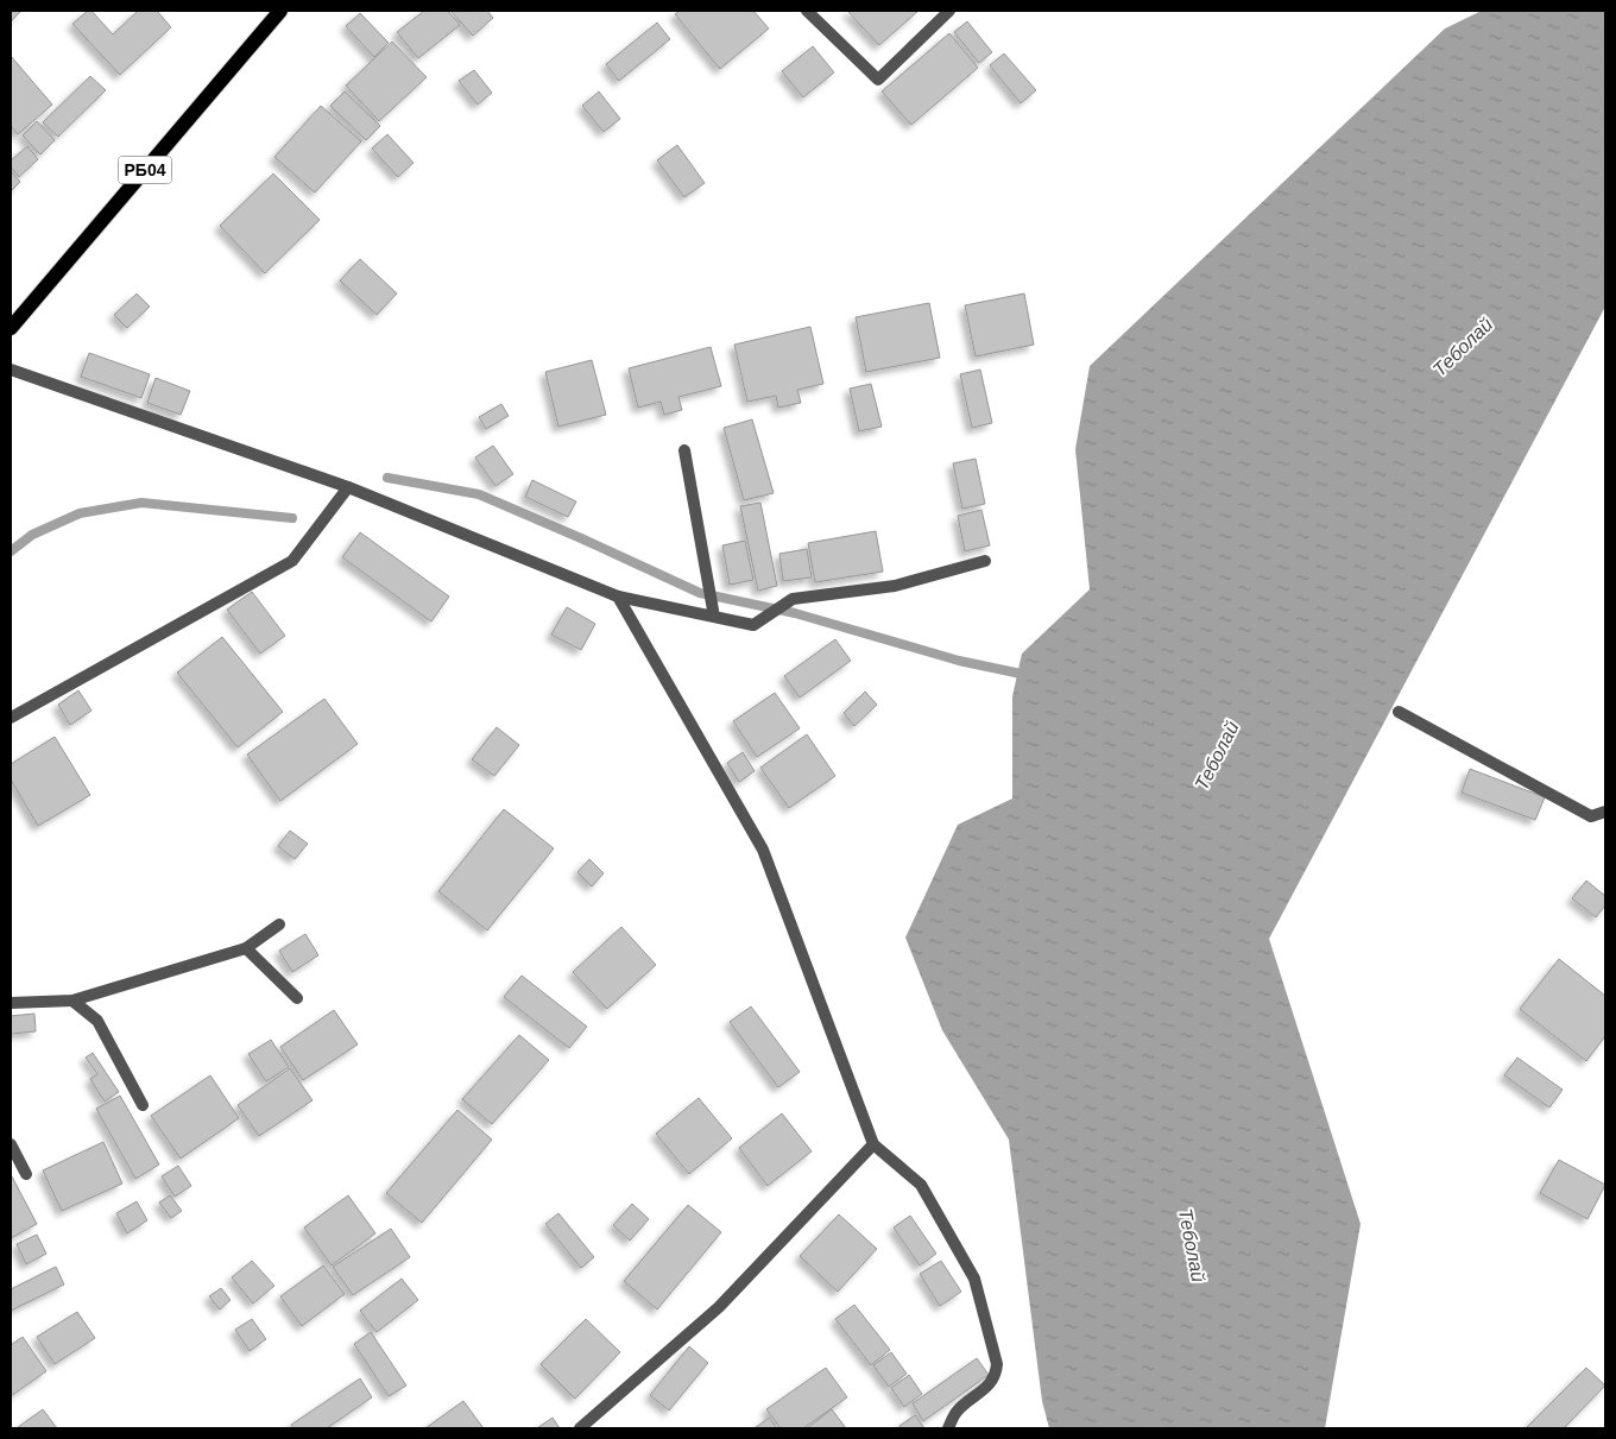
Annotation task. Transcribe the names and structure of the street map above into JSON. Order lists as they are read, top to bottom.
{
  "streets": {
    "main road": ["РБ04"]
  },
  "water": ["Теболай"]
}
